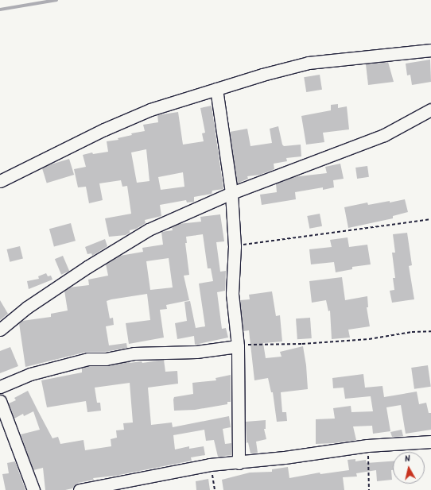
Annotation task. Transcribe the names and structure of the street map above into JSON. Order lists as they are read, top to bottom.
{
  "north": "top"
}
